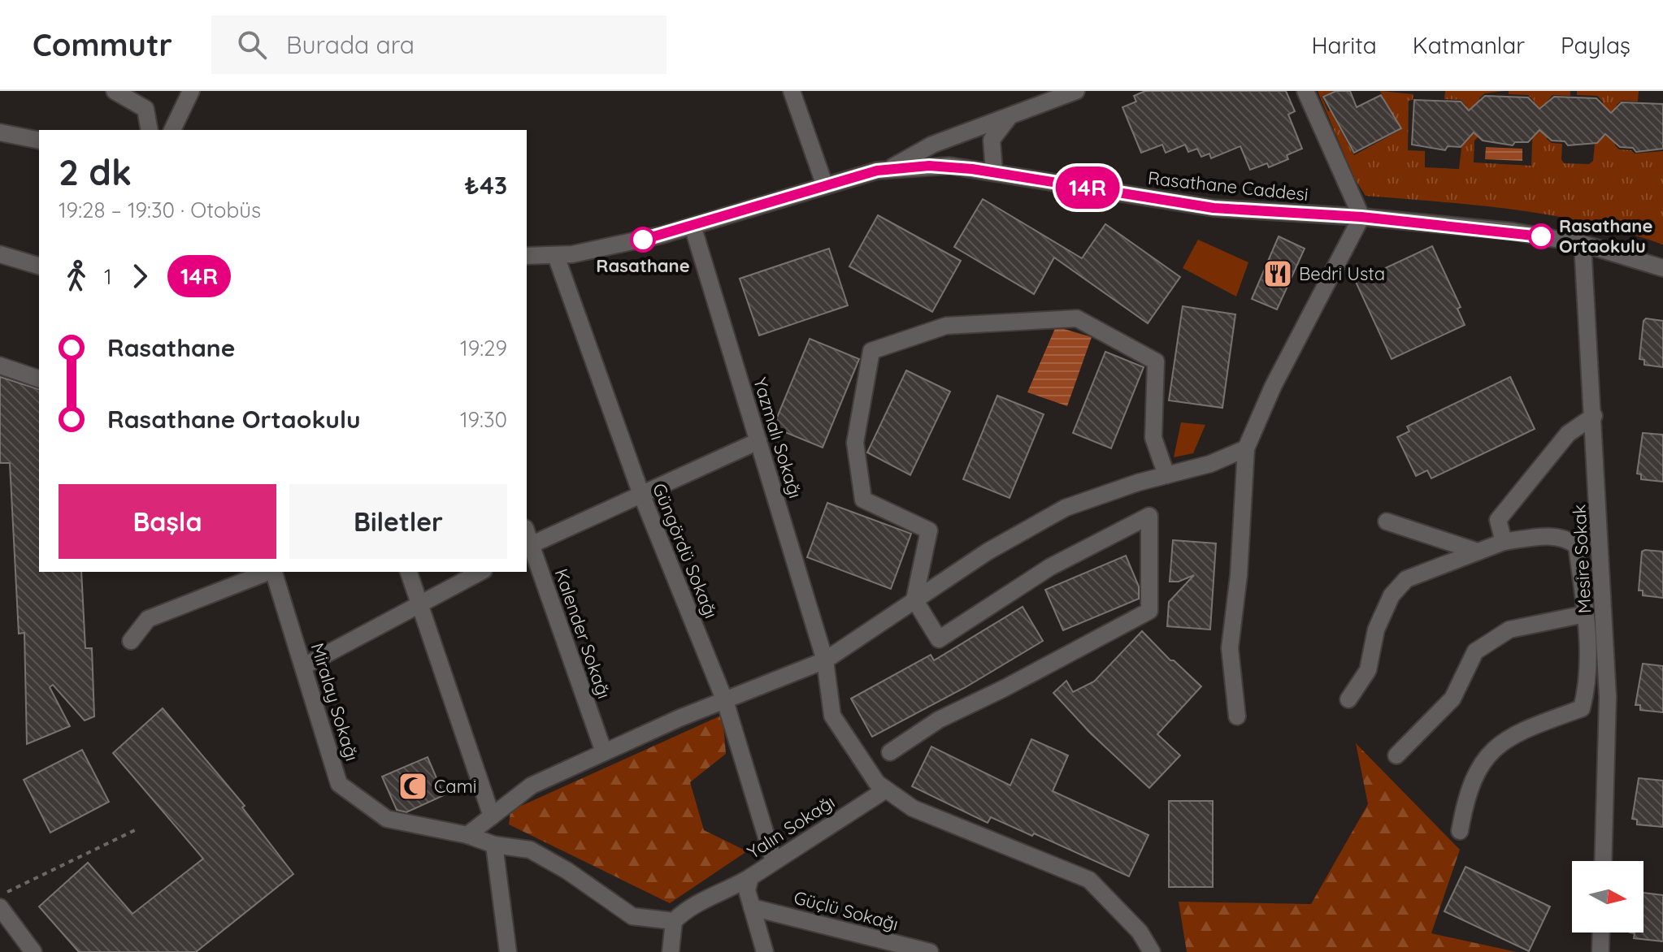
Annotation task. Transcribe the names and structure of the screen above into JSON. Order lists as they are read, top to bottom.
{
  "streets": {
    "street": [
      "Rasathane Caddesi",
      "Yazmalı Sokağı",
      "Güngördü Sokağı",
      "Mesire Sokak",
      "Kalender Sokağı",
      "Miralay Sokağı",
      "Yalın Sokağı",
      "Güçlü Sokağı"
    ]
  },
  "crossings": [
    ["Rasathane Caddesi", "Yazmalı Sokağı"],
    ["Rasathane Caddesi", "Güngördü Sokağı"],
    ["Rasathane Caddesi", "Mesire Sokak"],
    ["Yazmalı Sokağı", "Yalın Sokağı"],
    ["Güngördü Sokağı", "Yalın Sokağı"],
    ["Yalın Sokağı", "Güçlü Sokağı"]
  ],
  "places": {
    "other": ["Rasathane Ortaokulu", "Rasathane"],
    "restaurant": ["Bedri Usta"],
    "mosque": ["Cami"]
  },
  "lines": ["bus line 14R"],
  "north": "right",
  "page": {
    "header": "Commutr",
    "search": "Burada ara",
    "nav": ["Harita", "Katmanlar", "Paylaş"],
    "on_map": "14R",
    "heading": ["2 dk", "19:28 – 19:30 · Otobüs", "₺43"],
    "legs": ["1", "14R"],
    "list": [
      {
        "name": "Rasathane",
        "value": "19:29"
      },
      {
        "name": "Rasathane Ortaokulu",
        "value": "19:30"
      }
    ],
    "buttons": ["Başla", "Biletler"]
  }
}
